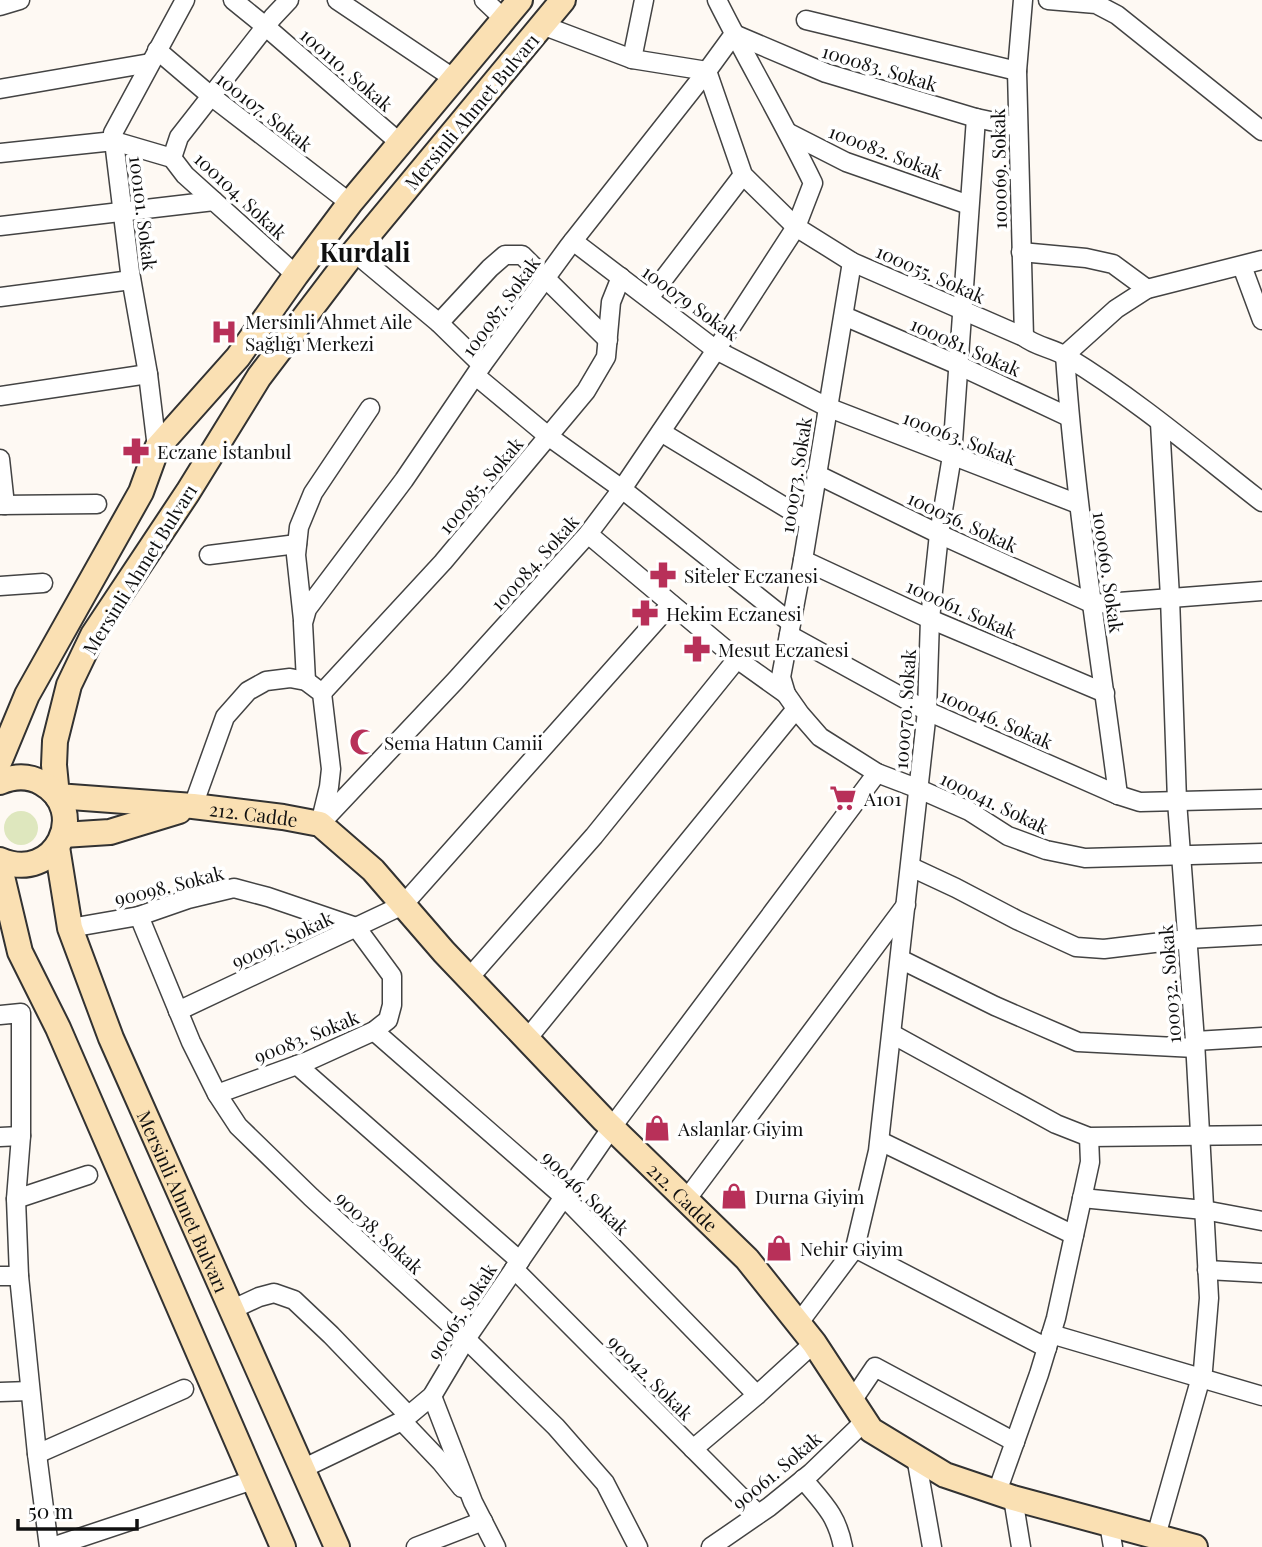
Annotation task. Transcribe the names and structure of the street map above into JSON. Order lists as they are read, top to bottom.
{
  "streets": {
    "main road": ["Mersinli Ahmet Bulvarı", "212. Cadde"],
    "street": [
      "100083. Sokak",
      "100110. Sokak",
      "100107. Sokak",
      "100082. Sokak",
      "100069. Sokak",
      "100104. Sokak",
      "100101. Sokak",
      "100055. Sokak",
      "100079 Sokak",
      "100087. Sokak",
      "100081. Sokak",
      "100063. Sokak",
      "100073. Sokak",
      "100085. Sokak",
      "100056. Sokak",
      "100084. Sokak",
      "100060. Sokak",
      "100061. Sokak",
      "100070. Sokak",
      "100046. Sokak",
      "100041. Sokak",
      "90098. Sokak",
      "90097. Sokak",
      "100032. Sokak",
      "90083. Sokak",
      "90046. Sokak",
      "90038. Sokak",
      "90065. Sokak",
      "90042. Sokak",
      "90061. Sokak"
    ]
  },
  "crossings": [
    ["100083. Sokak", "100069. Sokak"],
    ["100083. Sokak", "100087. Sokak"],
    ["100083. Sokak", "100084. Sokak"],
    ["100083. Sokak", "100070. Sokak"],
    ["100110. Sokak", "Mersinli Ahmet Bulvarı"],
    ["100107. Sokak", "Mersinli Ahmet Bulvarı"],
    ["100107. Sokak", "100101. Sokak"],
    ["Mersinli Ahmet Bulvarı", "100104. Sokak"],
    ["Mersinli Ahmet Bulvarı", "100101. Sokak"],
    ["Mersinli Ahmet Bulvarı", "100046. Sokak"],
    ["Mersinli Ahmet Bulvarı", "212. Cadde"],
    ["Mersinli Ahmet Bulvarı", "90098. Sokak"],
    ["Mersinli Ahmet Bulvarı", "90065. Sokak"],
    ["100082. Sokak", "100084. Sokak"],
    ["100082. Sokak", "100070. Sokak"],
    ["100069. Sokak", "100055. Sokak"],
    ["100104. Sokak", "100101. Sokak"],
    ["100055. Sokak", "100087. Sokak"],
    ["100055. Sokak", "100073. Sokak"],
    ["100055. Sokak", "100084. Sokak"],
    ["100055. Sokak", "100060. Sokak"],
    ["100055. Sokak", "100070. Sokak"],
    ["100055. Sokak", "100032. Sokak"],
    ["100079 Sokak", "100087. Sokak"],
    ["100079 Sokak", "100063. Sokak"],
    ["100079 Sokak", "100073. Sokak"],
    ["100079 Sokak", "100085. Sokak"],
    ["100079 Sokak", "100084. Sokak"],
    ["100087. Sokak", "100084. Sokak"],
    ["100087. Sokak", "100046. Sokak"],
    ["100081. Sokak", "100073. Sokak"],
    ["100081. Sokak", "100060. Sokak"],
    ["100081. Sokak", "100070. Sokak"],
    ["100063. Sokak", "100073. Sokak"],
    ["100063. Sokak", "100060. Sokak"],
    ["100063. Sokak", "100070. Sokak"],
    ["100073. Sokak", "100056. Sokak"],
    ["100073. Sokak", "100061. Sokak"],
    ["100073. Sokak", "100046. Sokak"],
    ["100073. Sokak", "100041. Sokak"],
    ["100085. Sokak", "100046. Sokak"],
    ["100056. Sokak", "100060. Sokak"],
    ["100056. Sokak", "100070. Sokak"],
    ["100084. Sokak", "100046. Sokak"],
    ["100084. Sokak", "100041. Sokak"],
    ["100084. Sokak", "212. Cadde"],
    ["100060. Sokak", "100061. Sokak"],
    ["100060. Sokak", "100046. Sokak"],
    ["100061. Sokak", "100070. Sokak"],
    ["100070. Sokak", "100046. Sokak"],
    ["100070. Sokak", "100041. Sokak"],
    ["100070. Sokak", "212. Cadde"],
    ["100070. Sokak", "90046. Sokak"],
    ["100070. Sokak", "90042. Sokak"],
    ["100046. Sokak", "100032. Sokak"],
    ["100041. Sokak", "100032. Sokak"],
    ["100041. Sokak", "90065. Sokak"],
    ["212. Cadde", "90097. Sokak"],
    ["212. Cadde", "100032. Sokak"],
    ["212. Cadde", "90065. Sokak"],
    ["212. Cadde", "90061. Sokak"],
    ["90098. Sokak", "90097. Sokak"],
    ["90098. Sokak", "90083. Sokak"],
    ["90098. Sokak", "90038. Sokak"],
    ["90097. Sokak", "90083. Sokak"],
    ["90097. Sokak", "90038. Sokak"],
    ["90083. Sokak", "90046. Sokak"],
    ["90083. Sokak", "90038. Sokak"],
    ["90083. Sokak", "90042. Sokak"],
    ["90046. Sokak", "90065. Sokak"],
    ["90038. Sokak", "90065. Sokak"],
    ["90065. Sokak", "90042. Sokak"],
    ["90042. Sokak", "90061. Sokak"]
  ],
  "districts": ["Kurdali"],
  "places": {
    "hospital": ["Mersinli Ahmet Aile Sağlığı Merkezi"],
    "pharmacy": [
      "Eczane İstanbul",
      "Siteler Eczanesi",
      "Hekim Eczanesi",
      "Mesut Eczanesi"
    ],
    "mosque": ["Sema Hatun Camii"],
    "supermarket": ["A101"],
    "shop": ["Aslanlar Giyim", "Durna Giyim", "Nehir Giyim"]
  },
  "scale_bar": "50 m"
}
